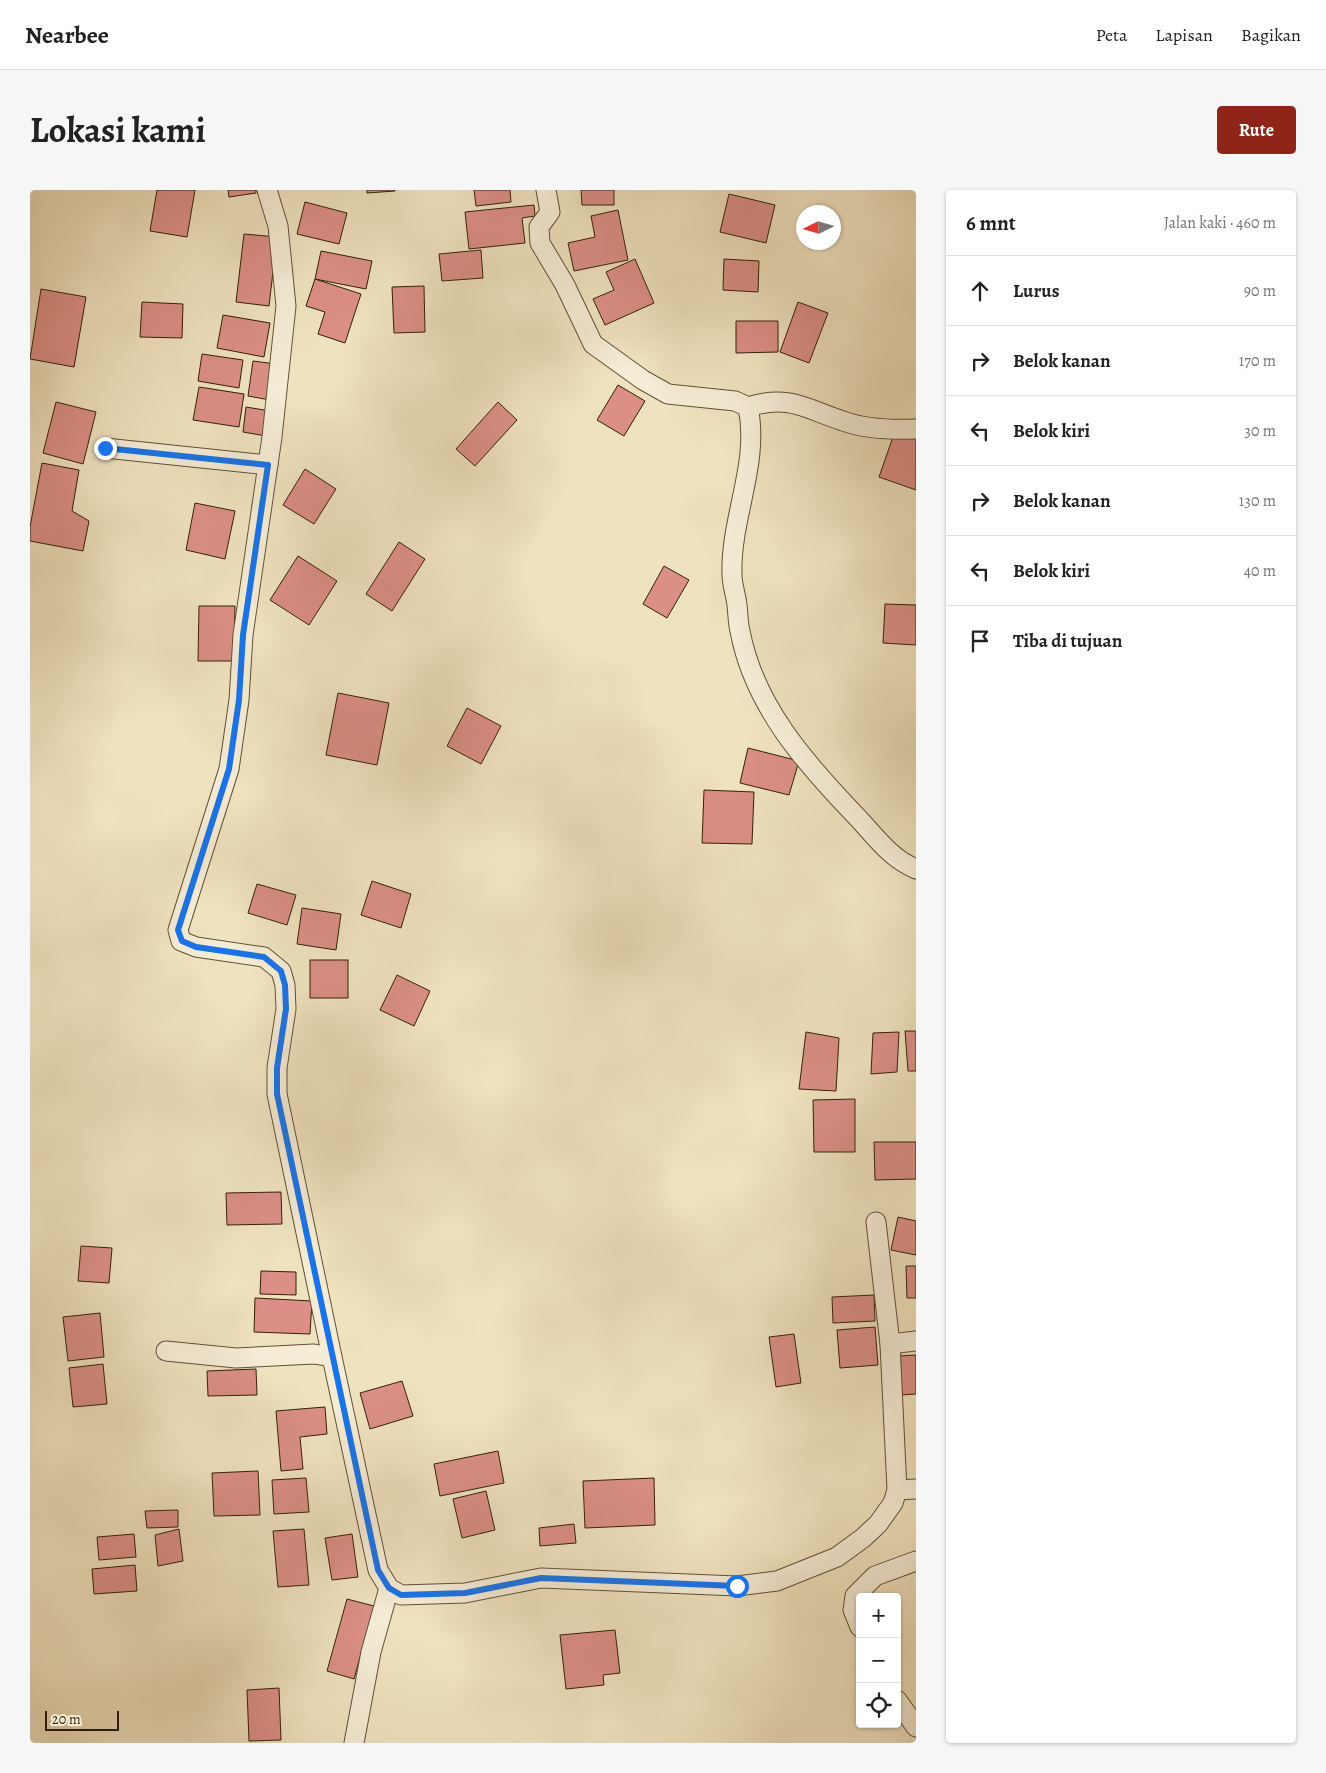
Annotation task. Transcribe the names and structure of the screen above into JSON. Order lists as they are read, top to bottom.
{
  "scale_bar": "20 m",
  "north": "left",
  "page": {
    "header": "Nearbee",
    "nav": ["Peta", "Lapisan", "Bagikan"],
    "title": "Lokasi kami",
    "buttons": "Rute",
    "heading": ["6 mnt", "Jalan kaki · 460 m"],
    "list": [
      ["Lurus", "90 m"],
      ["Belok kanan", "170 m"],
      ["Belok kiri", "30 m"],
      ["Belok kanan", "130 m"],
      ["Belok kiri", "40 m"],
      "Tiba di tujuan"
    ],
    "map_buttons": ["+", "−"],
    "scale": "20 m"
  }
}
